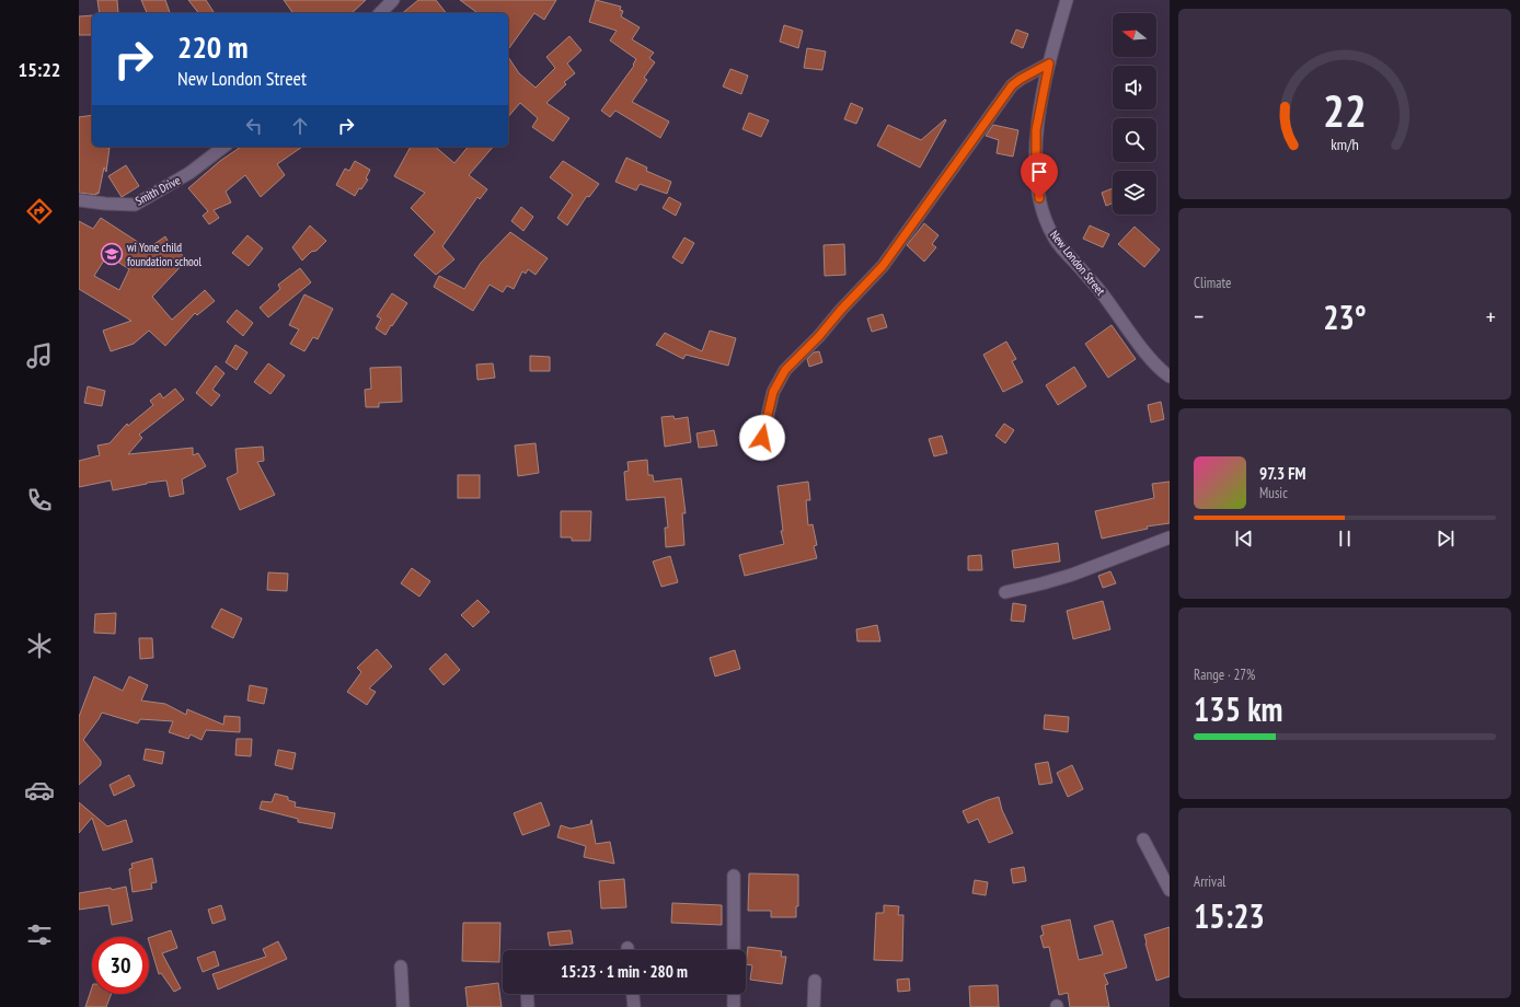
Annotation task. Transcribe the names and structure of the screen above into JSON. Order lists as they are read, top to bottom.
{
  "streets": {
    "street": ["Smith Drive", "New London Street"]
  },
  "places": {
    "school or university": ["wi Yone child foundation school"]
  },
  "north": "left",
  "page": {
    "tabs": "15:22",
    "turn": ["220 m", "New London Street"],
    "tile": [
      "Climate",
      ["Range · 27%", "135 km"],
      ["Arrival", "15:23"]
    ],
    "heat": ["−", "23°", "+"],
    "song": ["97.3 FM", "Music"],
    "limit": "30",
    "trip": "15:23 · 1 min · 280 m",
    "gauge": ["22", "km/h"]
  }
}
